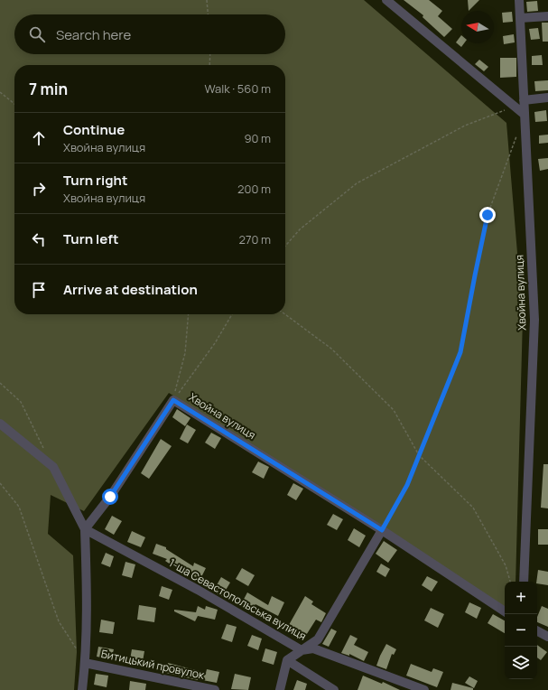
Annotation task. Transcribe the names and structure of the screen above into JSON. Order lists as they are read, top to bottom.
{
  "streets": {
    "street": ["Хвойна вулиця", "1-ша Севастопольська вулиця", "Битицький провулок"]
  },
  "crossings": [
    ["Хвойна вулиця", "1-ша Севастопольська вулиця"]
  ],
  "north": "left",
  "page": {
    "search": "Search here",
    "heading": ["7 min", "Walk · 560 m"],
    "list": [
      ["Continue", "Хвойна вулиця", "90 m"],
      ["Turn right", "Хвойна вулиця", "200 m"],
      ["Turn left", "270 m"],
      "Arrive at destination"
    ],
    "map_buttons": ["+", "−"]
  }
}
